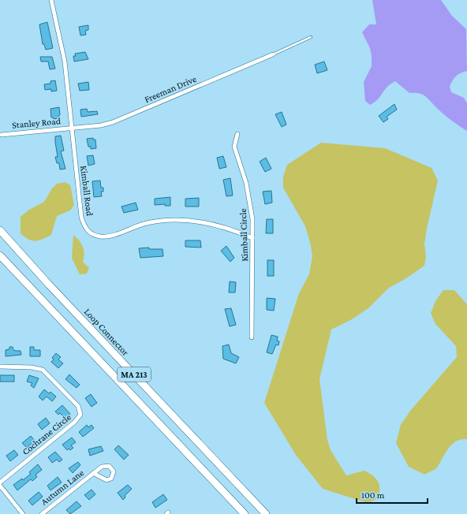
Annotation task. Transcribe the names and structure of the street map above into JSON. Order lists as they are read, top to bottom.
{
  "streets": {
    "highway": ["Loop Connector", "MA 213"],
    "street": [
      "Freeman Drive",
      "Stanley Road",
      "Kimball Road",
      "Kimball Circle",
      "Cochrane Circle",
      "Autumn Lane"
    ]
  },
  "crossings": [
    ["Freeman Drive", "Stanley Road"],
    ["Freeman Drive", "Kimball Road"],
    ["Stanley Road", "Kimball Road"],
    ["Kimball Road", "Kimball Circle"]
  ],
  "scale_bar": "100 m"
}
